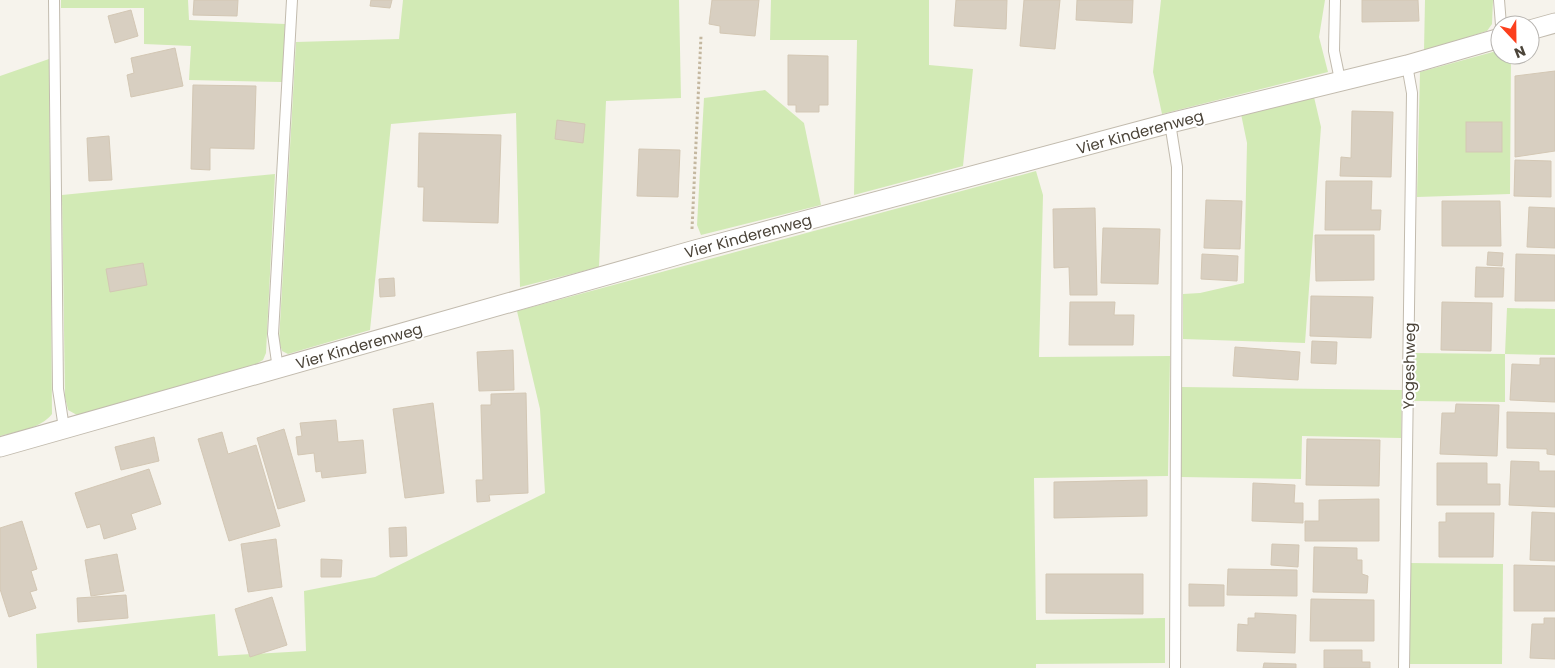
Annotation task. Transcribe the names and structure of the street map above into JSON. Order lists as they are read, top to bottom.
{
  "streets": {
    "street": ["Vier Kinderenweg"],
    "lane": ["Yogeshweg"]
  },
  "crossings": [
    ["Vier Kinderenweg", "Yogeshweg"]
  ],
  "north": "bottom"
}
